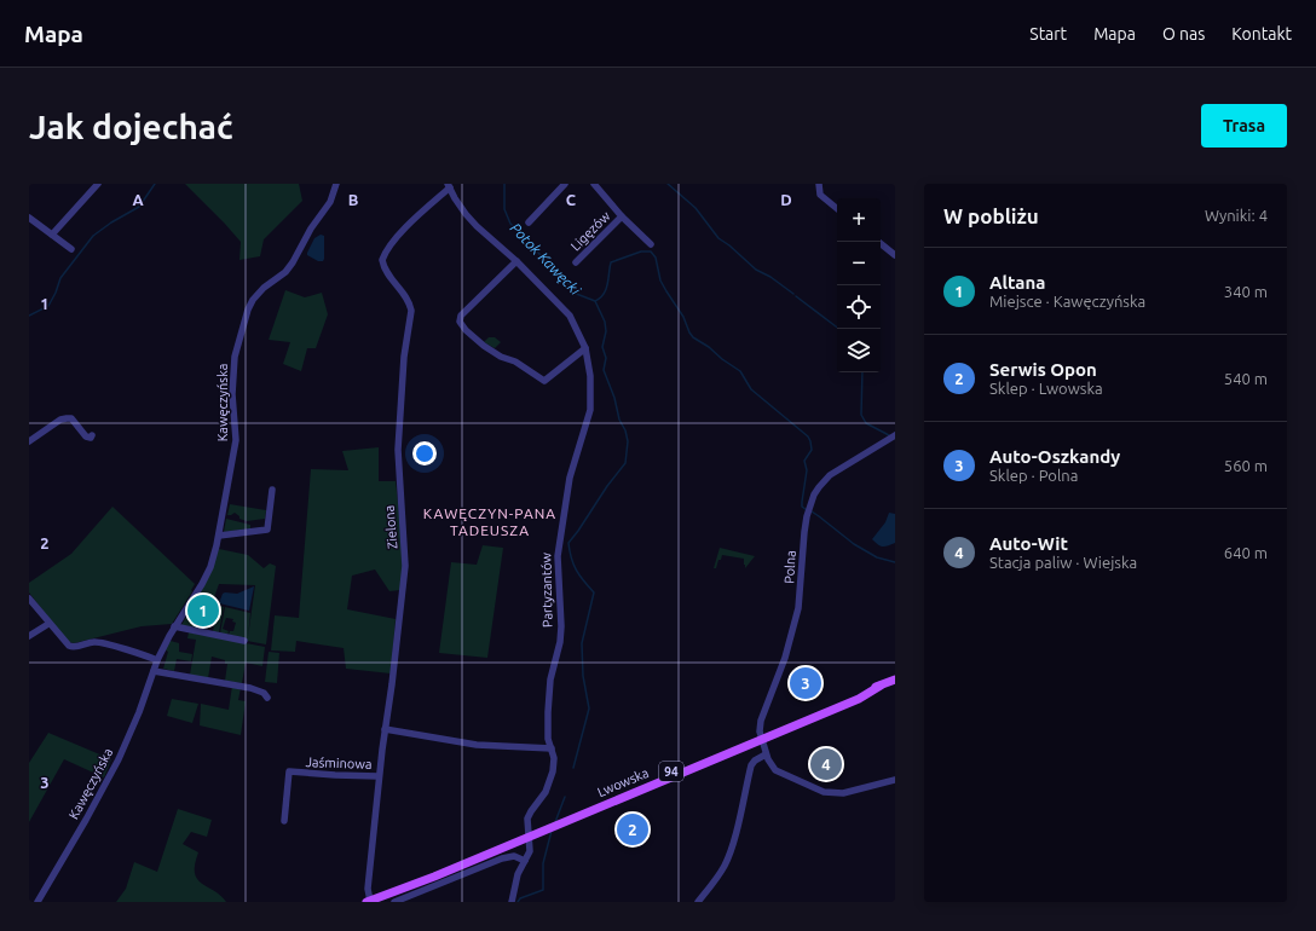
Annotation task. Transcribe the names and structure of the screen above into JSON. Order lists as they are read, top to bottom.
{
  "streets": {
    "main road": ["94", "Lwowska"],
    "street": [
      "Ligęzów",
      "Kawęczyńska",
      "Zielona",
      "Polna",
      "Partyzantów",
      "Jaśminowa"
    ]
  },
  "crossings": [
    ["Zielona", "Partyzantów"],
    ["Zielona", "Jaśminowa"],
    ["Zielona", "Lwowska"],
    ["Polna", "Lwowska"],
    ["Partyzantów", "Lwowska"]
  ],
  "districts": ["KAWĘCZYN-PANA TADEUSZA"],
  "water": ["Potok Kawęcki"],
  "page": {
    "header": "Mapa",
    "nav": [
      "Start",
      "Mapa",
      "O nas",
      "Kontakt"
    ],
    "buttons": "Trasa",
    "title": "Jak dojechać",
    "heading": ["W pobliżu", "Wyniki: 4"],
    "map_buttons": ["+", "−"],
    "list": [
      {
        "mark": "1",
        "name": "Altana",
        "note": "Miejsce · Kawęczyńska",
        "value": "340 m"
      },
      {
        "mark": "2",
        "name": "Serwis Opon",
        "note": "Sklep · Lwowska",
        "value": "540 m"
      },
      {
        "mark": "3",
        "name": "Auto-Oszkandy",
        "note": "Sklep · Polna",
        "value": "560 m"
      },
      {
        "mark": "4",
        "name": "Auto-Wit",
        "note": "Stacja paliw · Wiejska",
        "value": "640 m"
      }
    ],
    "pins": [
      "1",
      "3",
      "4",
      "2"
    ]
  },
  "grid": {
    "columns": [
      "A",
      "B",
      "C",
      "D"
    ],
    "rows": ["1", "2", "3"]
  }
}
